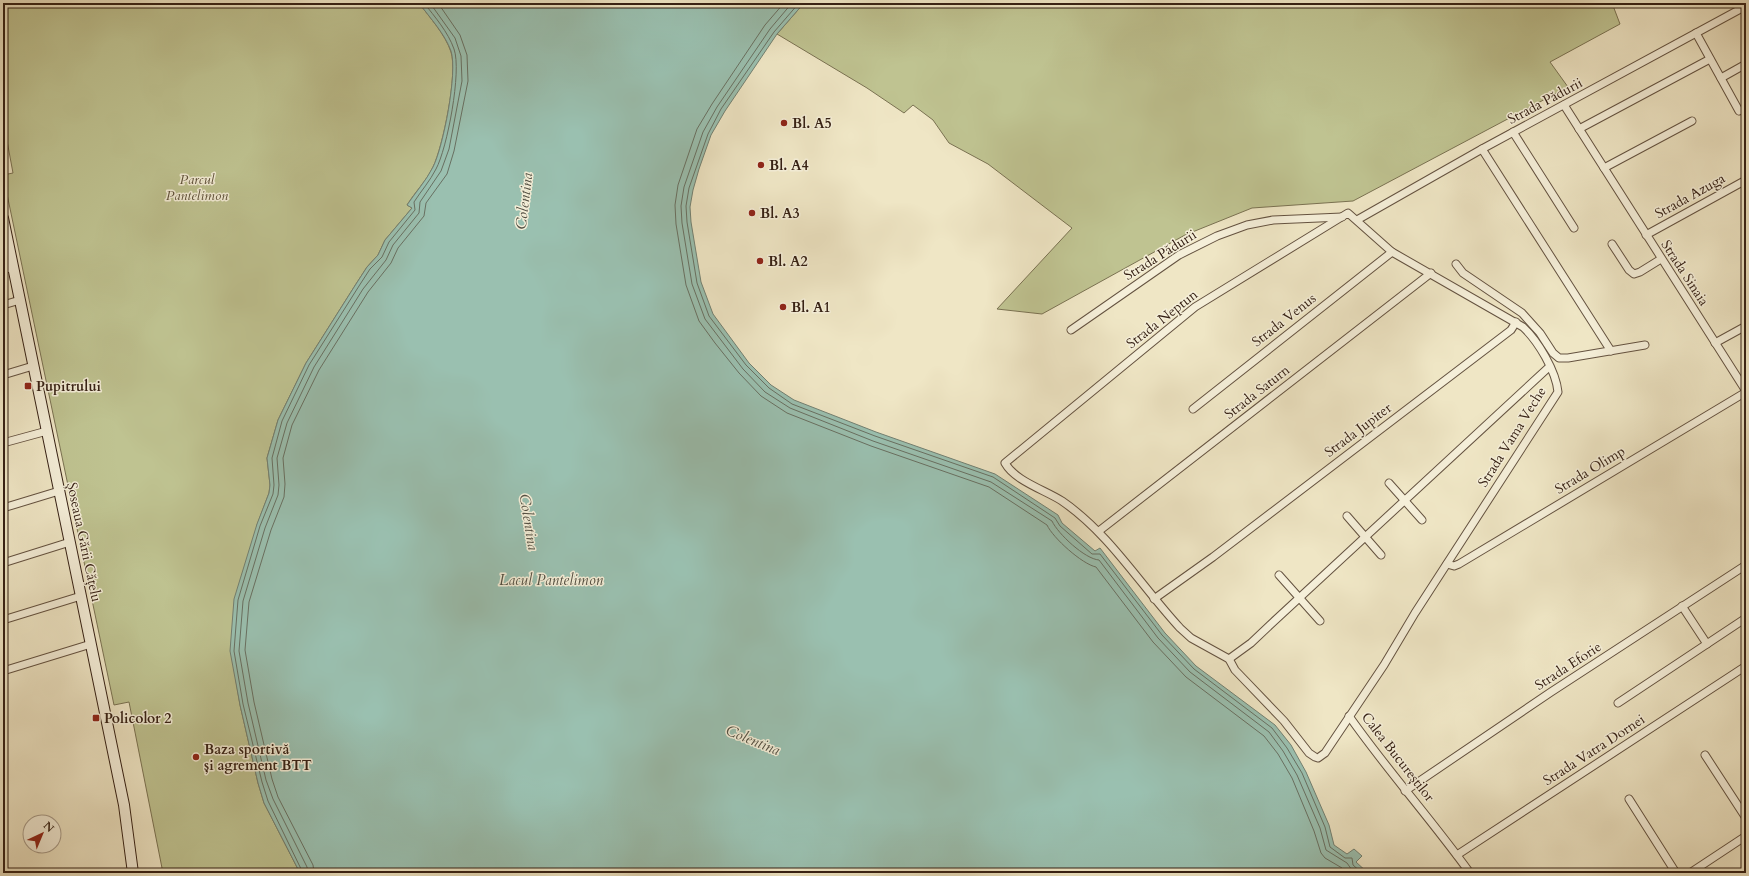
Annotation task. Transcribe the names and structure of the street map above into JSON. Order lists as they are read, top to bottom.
{
  "streets": {
    "main road": ["Șoseaua Gării Cățelu"],
    "street": [
      "Strada Pădurii",
      "Strada Azuga",
      "Strada Sinaia",
      "Strada Neptun",
      "Strada Venus",
      "Strada Saturn",
      "Strada Jupiter",
      "Strada Vama Veche",
      "Strada Olimp",
      "Strada Eforie",
      "Strada Vatra Dornei",
      "Calea Bucureștilor"
    ]
  },
  "crossings": [
    ["Strada Pădurii", "Strada Sinaia"],
    ["Strada Pădurii", "Strada Neptun"],
    ["Strada Pădurii", "Strada Vama Veche"],
    ["Strada Azuga", "Strada Sinaia"],
    ["Strada Sinaia", "Strada Olimp"],
    ["Strada Neptun", "Strada Saturn"],
    ["Strada Neptun", "Strada Vama Veche"],
    ["Strada Venus", "Strada Vama Veche"],
    ["Strada Saturn", "Strada Vama Veche"],
    ["Strada Jupiter", "Strada Vama Veche"],
    ["Strada Vama Veche", "Strada Olimp"],
    ["Strada Vama Veche", "Calea Bucureștilor"],
    ["Strada Eforie", "Calea Bucureștilor"],
    ["Strada Vatra Dornei", "Calea Bucureștilor"]
  ],
  "water": ["Colentina", "Lacul Pantelimon"],
  "parks": ["Parcul Pantelimon"],
  "places": {
    "other": [
      "Bl. A5",
      "Bl. A4",
      "Bl. A3",
      "Bl. A2",
      "Bl. A1",
      "Baza sportivă și agrement BTT"
    ],
    "transit": ["Pupitrului", "Policolor 2"]
  },
  "north": "top right"
}
